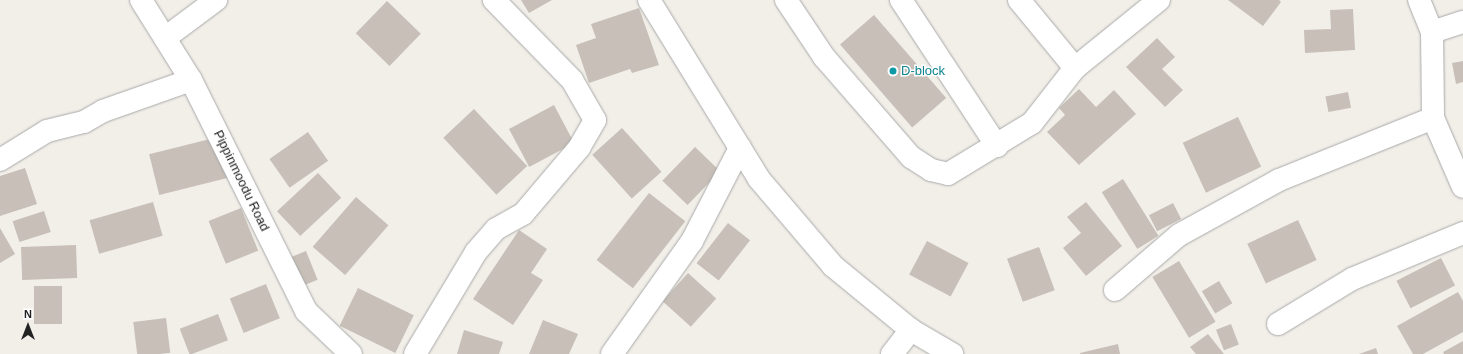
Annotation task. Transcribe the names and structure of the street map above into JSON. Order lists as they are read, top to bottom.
{
  "streets": {
    "street": ["Pippinmoodu Road"]
  },
  "places": ["D-block"],
  "north": "top"
}
